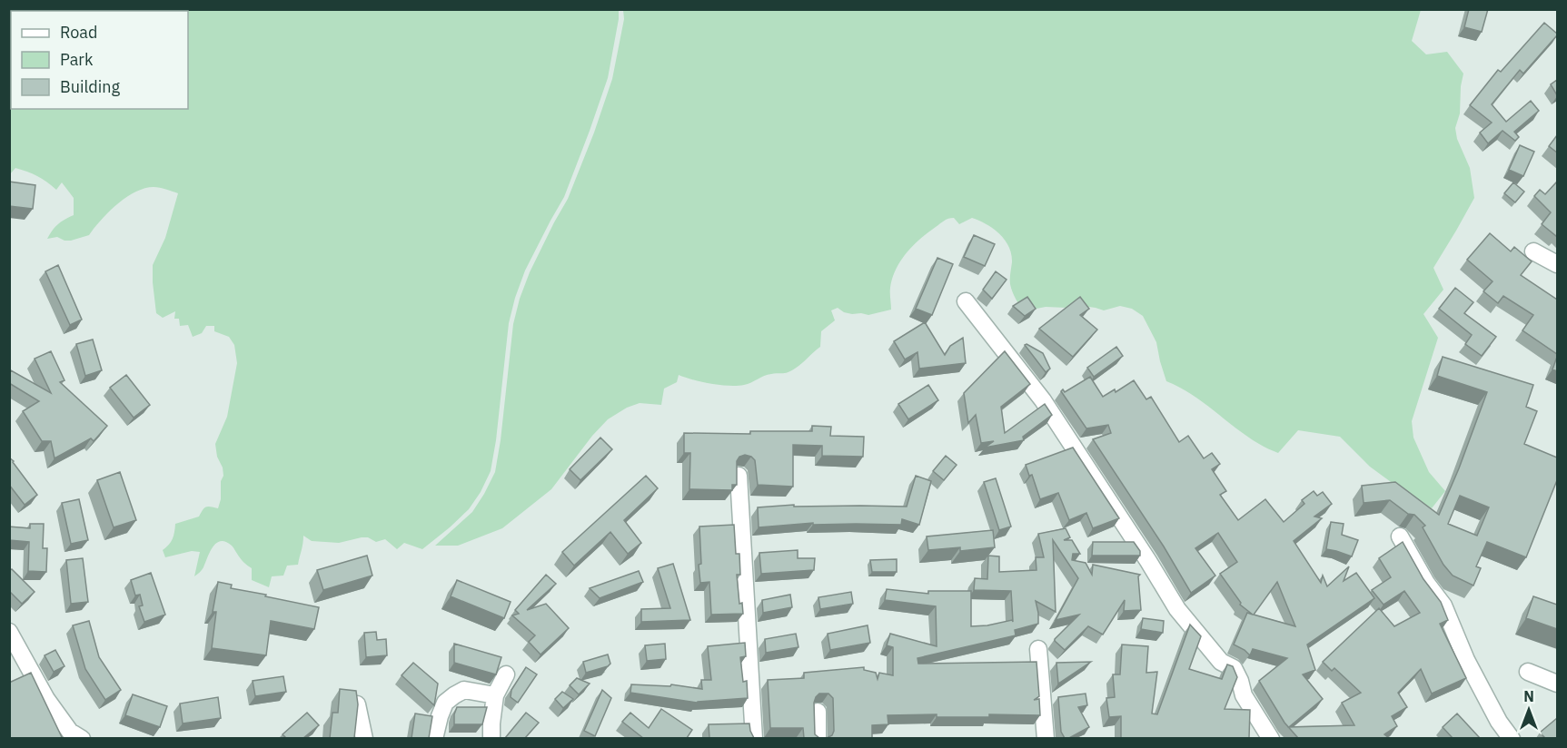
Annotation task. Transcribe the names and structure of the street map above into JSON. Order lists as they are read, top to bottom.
{
  "legend": ["Road", "Park", "Building"],
  "north": "top"
}
